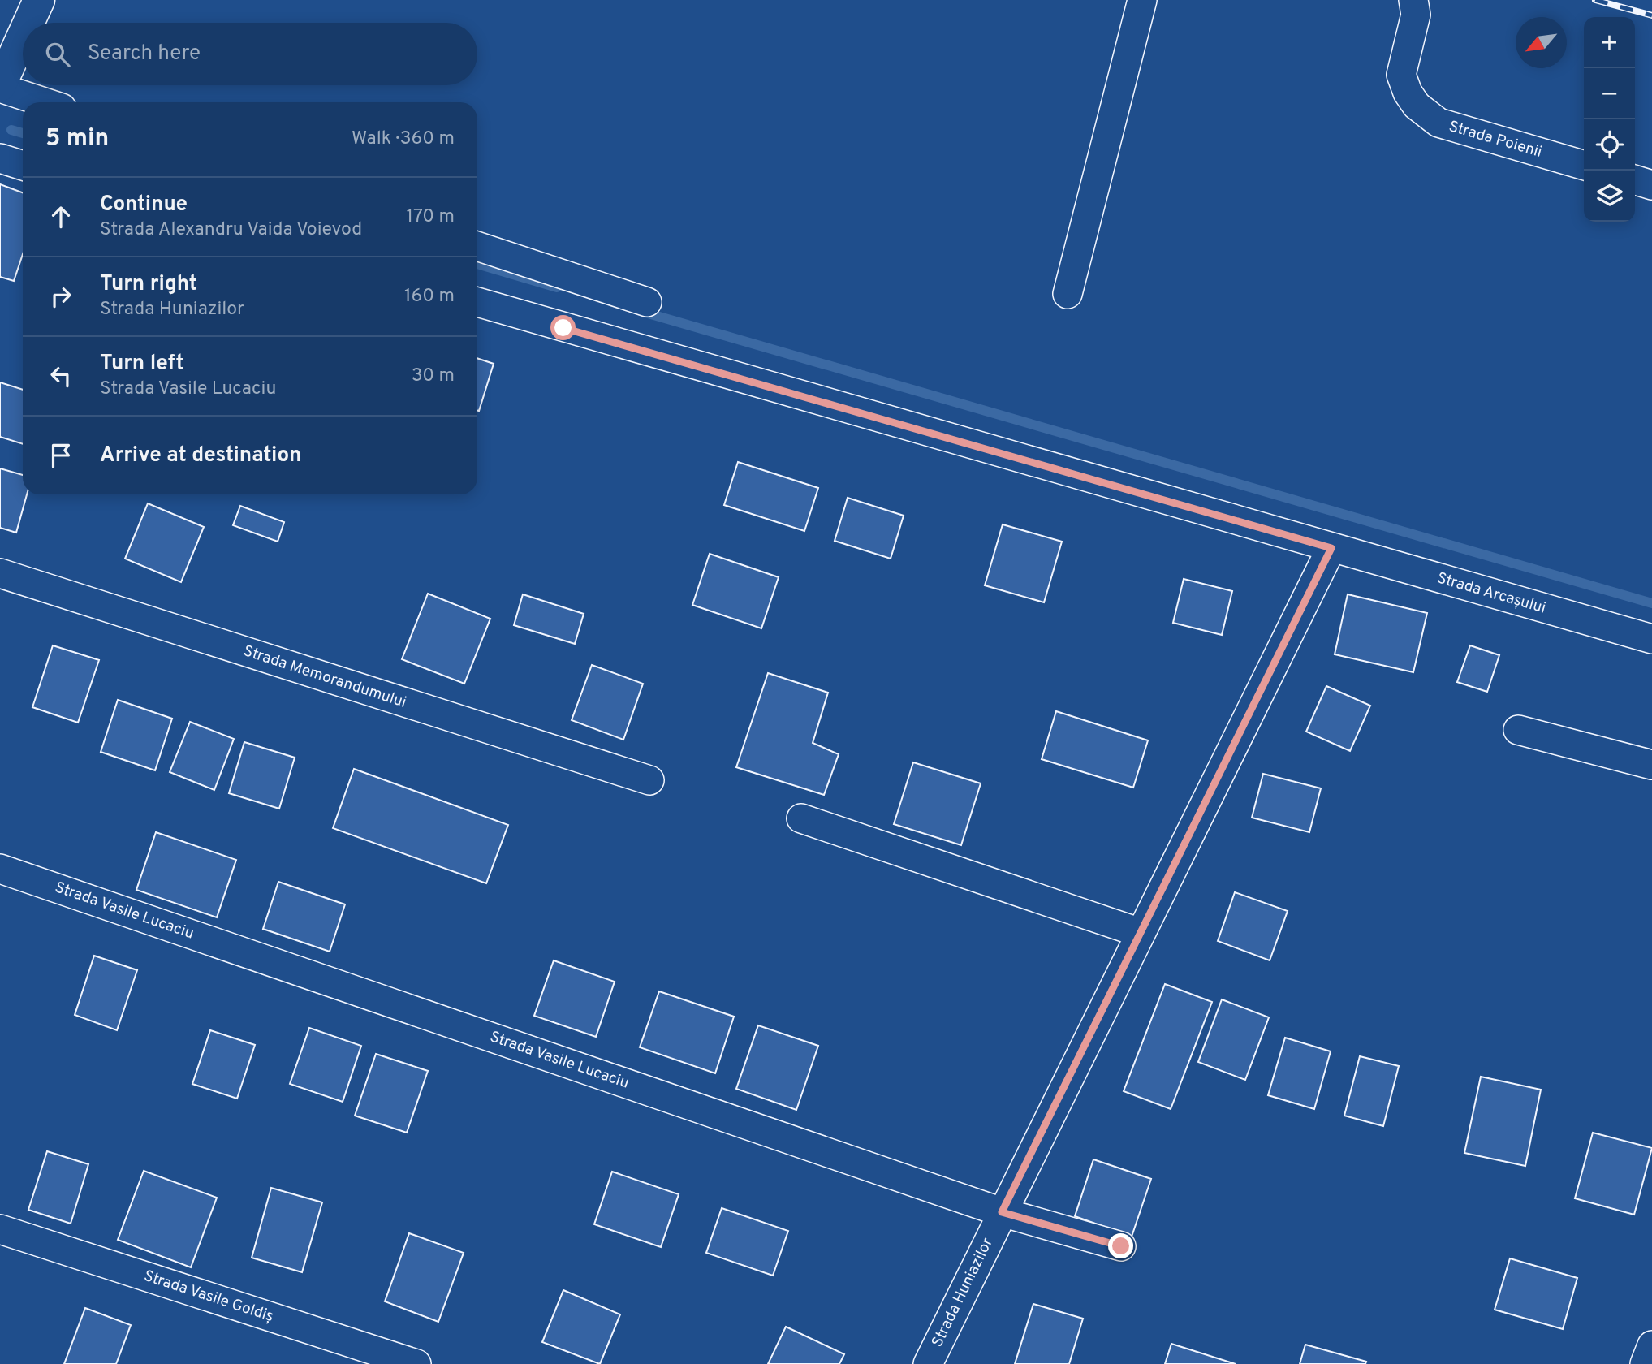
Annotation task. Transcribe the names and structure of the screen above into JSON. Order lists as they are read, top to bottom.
{
  "streets": {
    "street": [
      "Strada Poienii",
      "Strada Arcașului",
      "Strada Memorandumului",
      "Strada Vasile Lucaciu",
      "Strada Huniazilor",
      "Strada Vasile Goldiș"
    ]
  },
  "crossings": [
    ["Strada Arcașului", "Strada Huniazilor"],
    ["Strada Vasile Lucaciu", "Strada Huniazilor"]
  ],
  "north": "bottom left",
  "page": {
    "map_buttons": ["+", "−"],
    "search": "Search here",
    "heading": ["5 min", "Walk · 360 m"],
    "list": [
      ["Continue", "Strada Alexandru Vaida Voievod", "170 m"],
      ["Turn right", "Strada Huniazilor", "160 m"],
      ["Turn left", "Strada Vasile Lucaciu", "30 m"],
      "Arrive at destination"
    ]
  }
}
